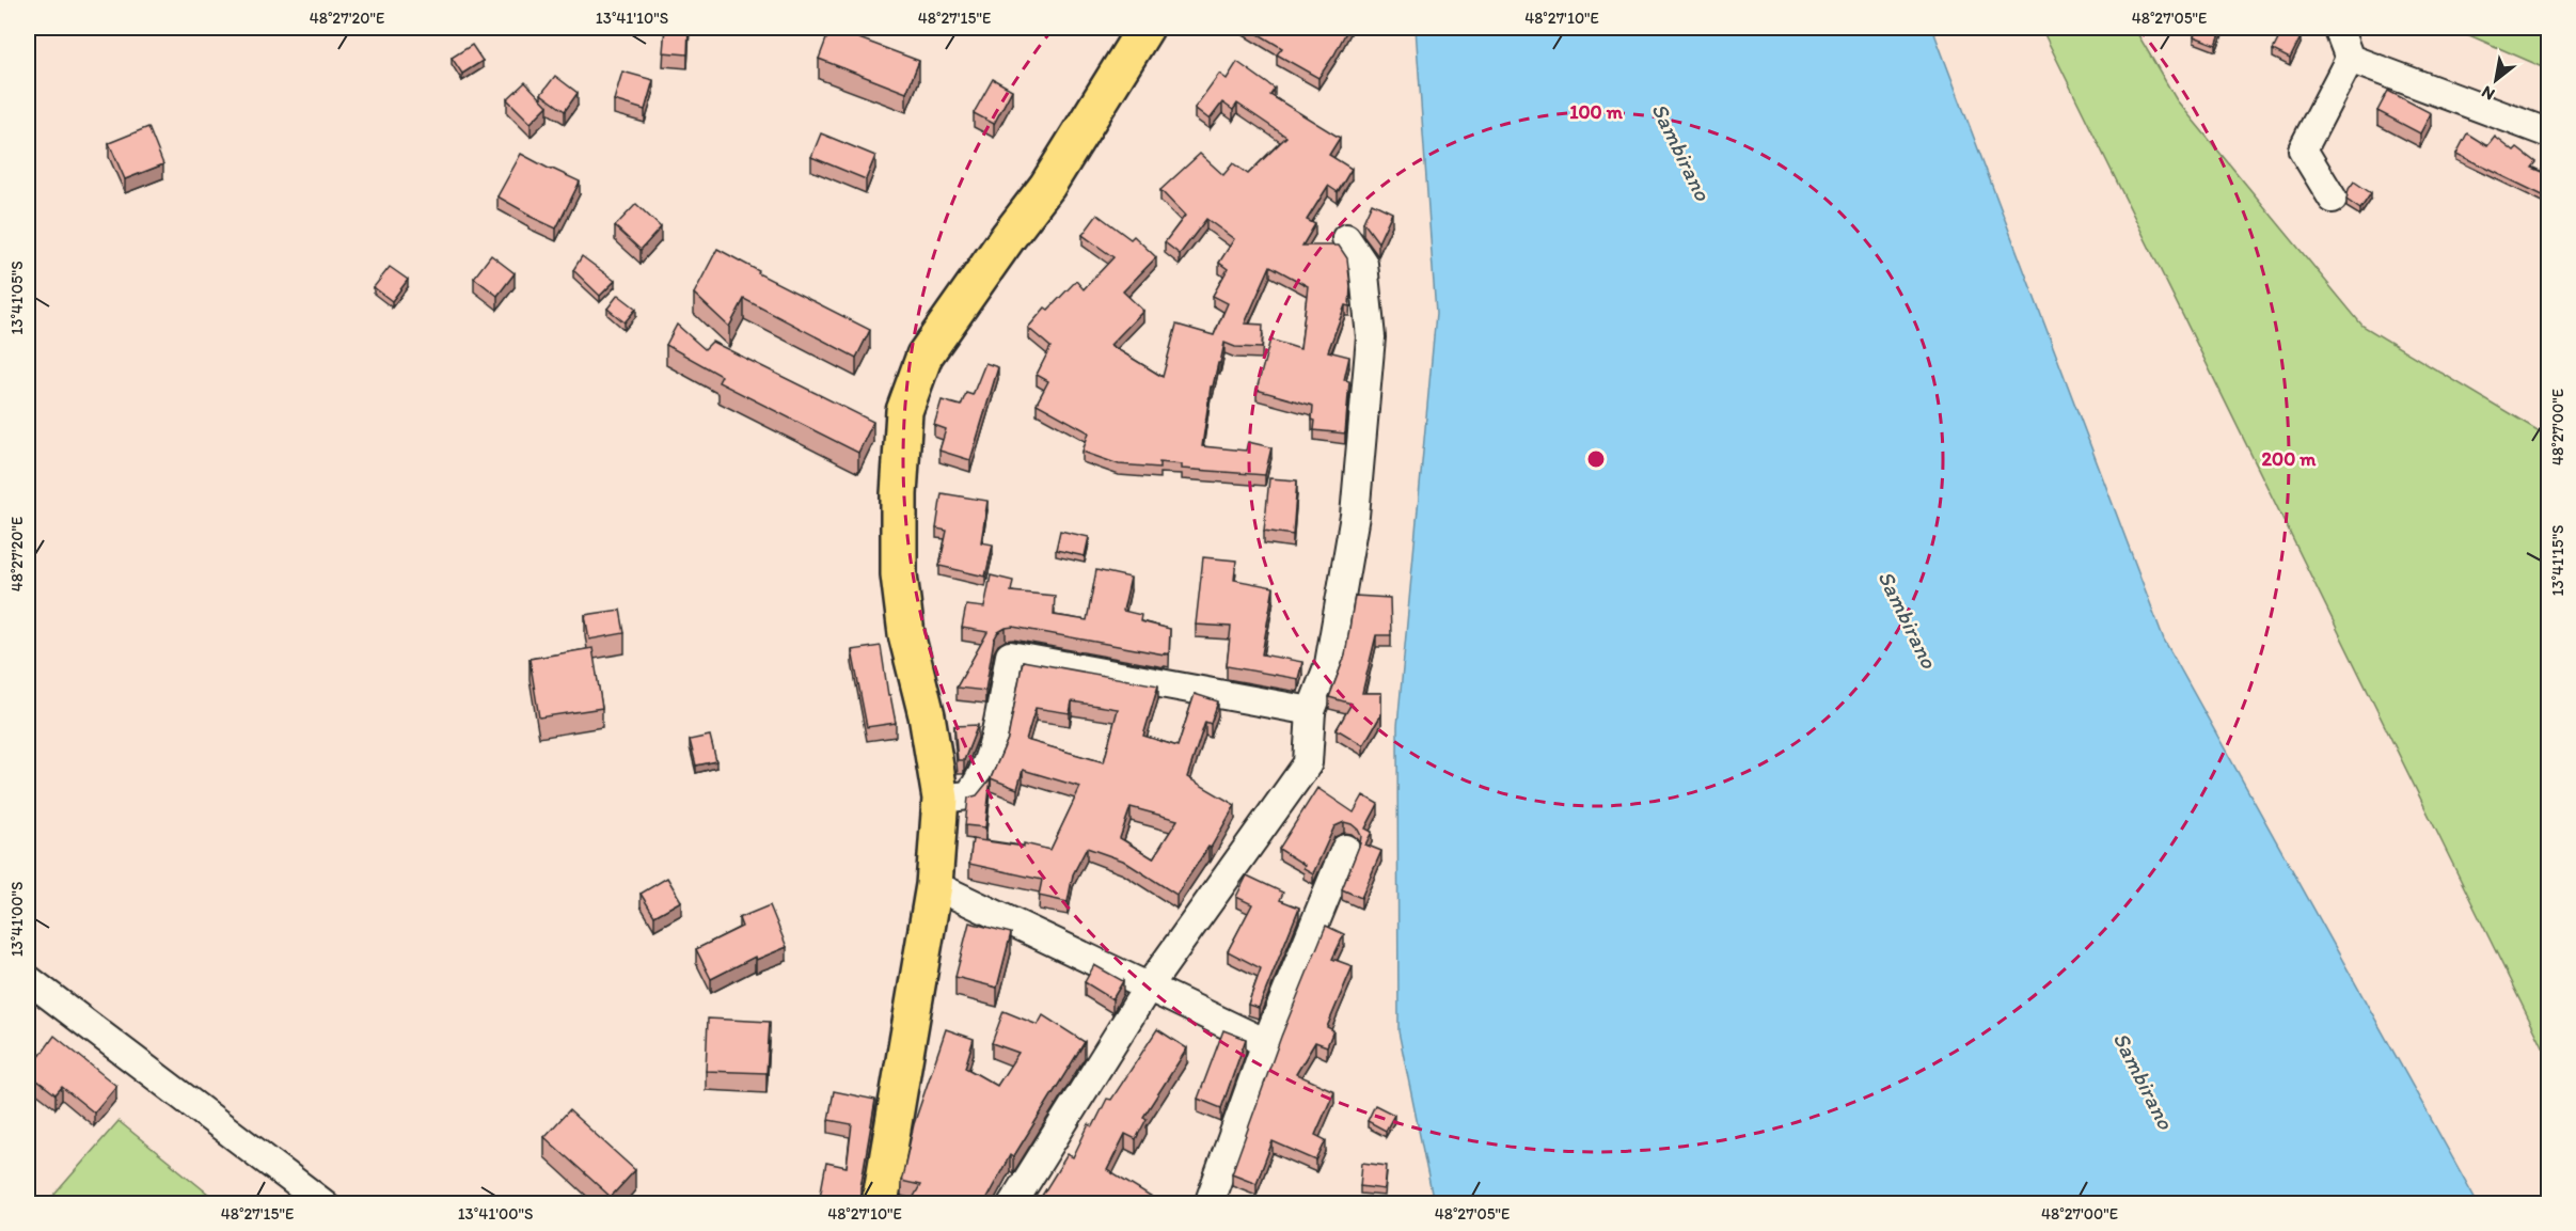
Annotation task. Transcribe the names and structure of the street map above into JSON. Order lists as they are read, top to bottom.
{
  "water": ["Sambirano"],
  "north": "bottom left",
  "coordinates": [
    "48°27'20\"E",
    "13°41'10\"S",
    "48°27'15\"E",
    "48°27'10\"E",
    "48°27'05\"E",
    "13°41'05\"S",
    "48°27'00\"E",
    "13°41'15\"S",
    "13°41'00\"S"
  ],
  "rings": ["100 m", "200 m"]
}
